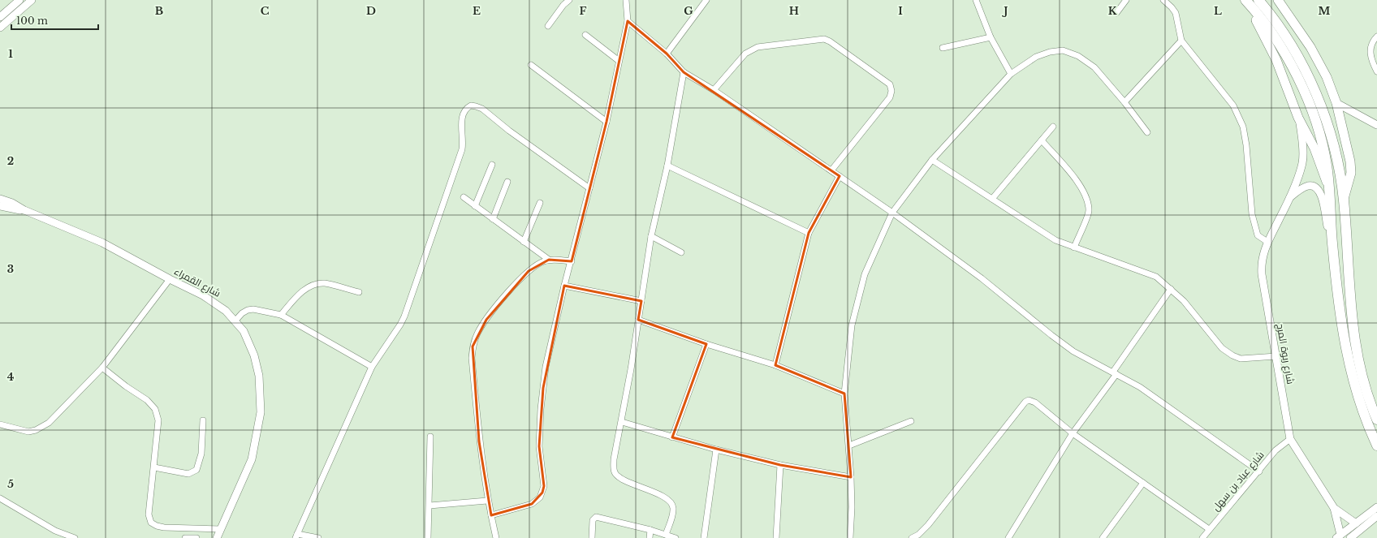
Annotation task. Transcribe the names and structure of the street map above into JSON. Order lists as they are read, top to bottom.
{
  "streets": {
    "street": ["شارع القمراء", "شارع ربوة المرج", "شارع عباد بن سهل"]
  },
  "crossings": [
    ["شارع ربوة المرج", "شارع عباد بن سهل"]
  ],
  "scale_bar": "100 m",
  "grid": {
    "columns": [
      "B",
      "C",
      "D",
      "E",
      "F",
      "G",
      "H",
      "I",
      "J",
      "K",
      "L",
      "M"
    ],
    "rows": [
      "1",
      "2",
      "3",
      "4",
      "5"
    ]
  }
}
